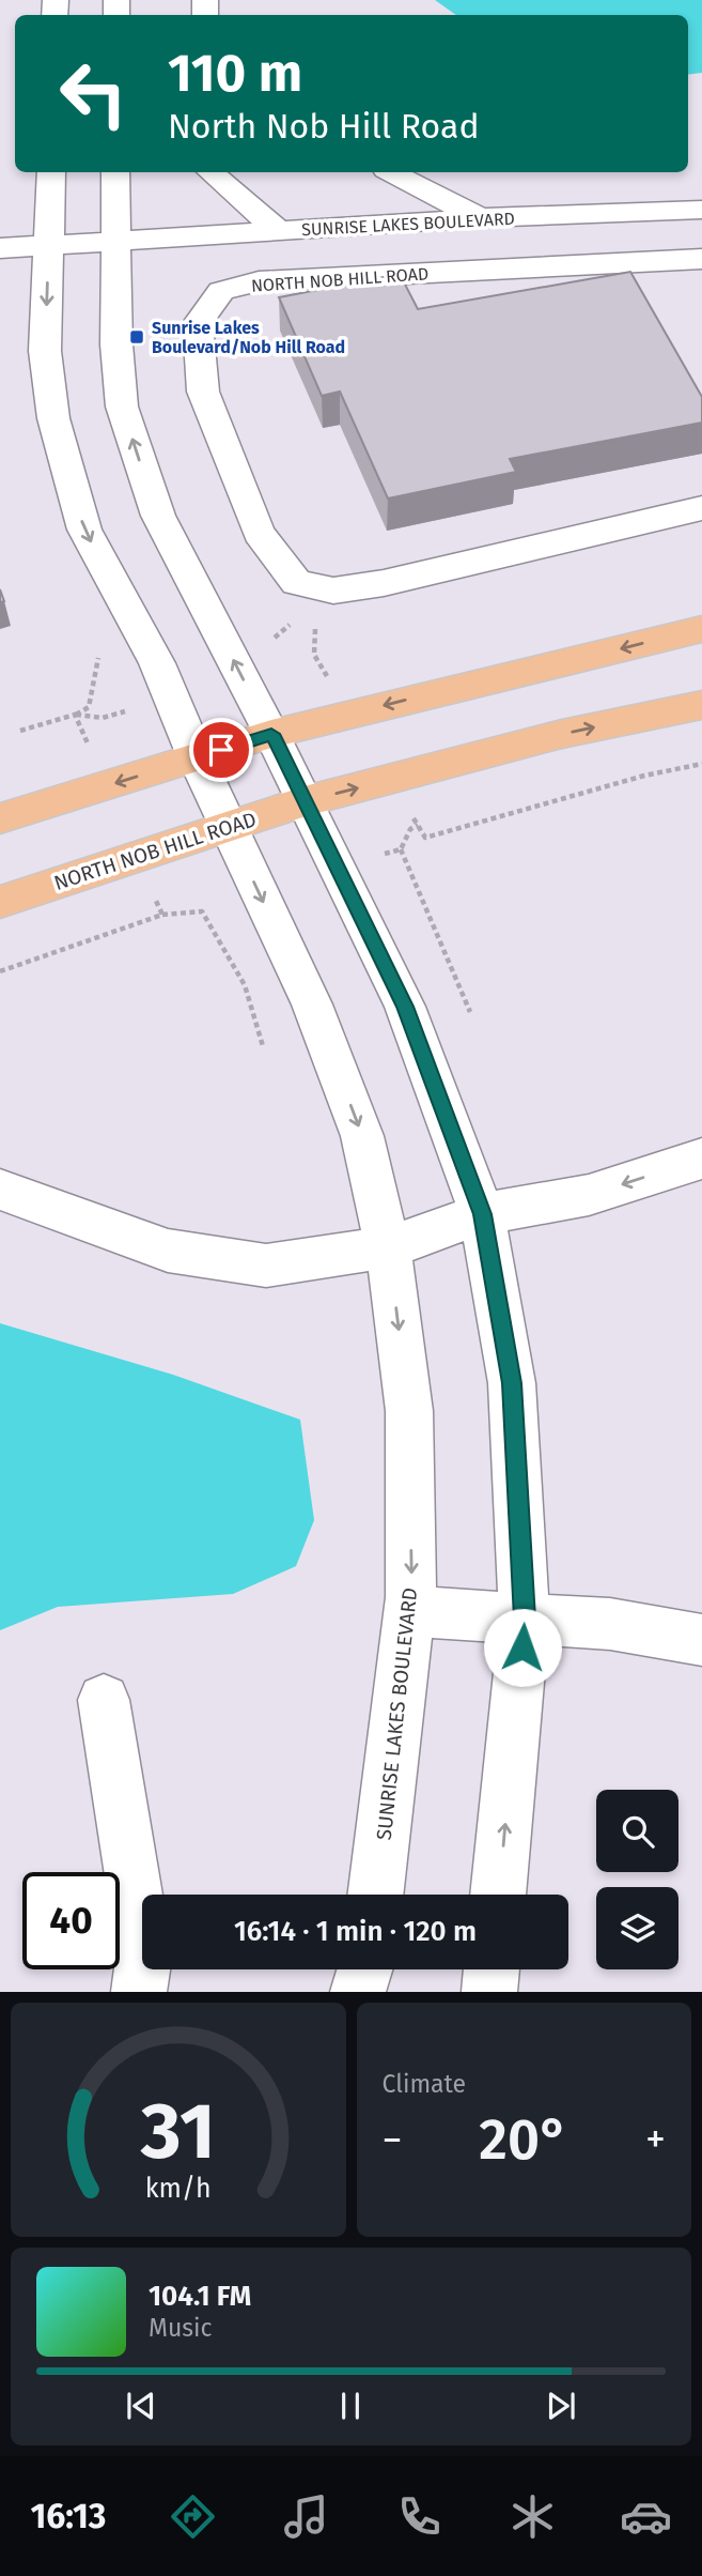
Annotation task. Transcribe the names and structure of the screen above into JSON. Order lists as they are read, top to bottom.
{
  "streets": {
    "main road": ["NORTH NOB HILL ROAD"],
    "street": ["SUNRISE LAKES BOULEVARD"]
  },
  "crossings": [
    ["SUNRISE LAKES BOULEVARD", "NORTH NOB HILL ROAD"]
  ],
  "places": {
    "transit": ["Sunrise Lakes Boulevard/Nob Hill Road"]
  },
  "page": {
    "turn": ["110 m", "North Nob Hill Road"],
    "limit": "40",
    "trip": "16:14 · 1 min · 120 m",
    "tile": "Climate",
    "heat": ["−", "20°", "+"],
    "song": ["104.1 FM", "Music"],
    "tabs": "16:13",
    "gauge": ["31", "km/h"]
  }
}
